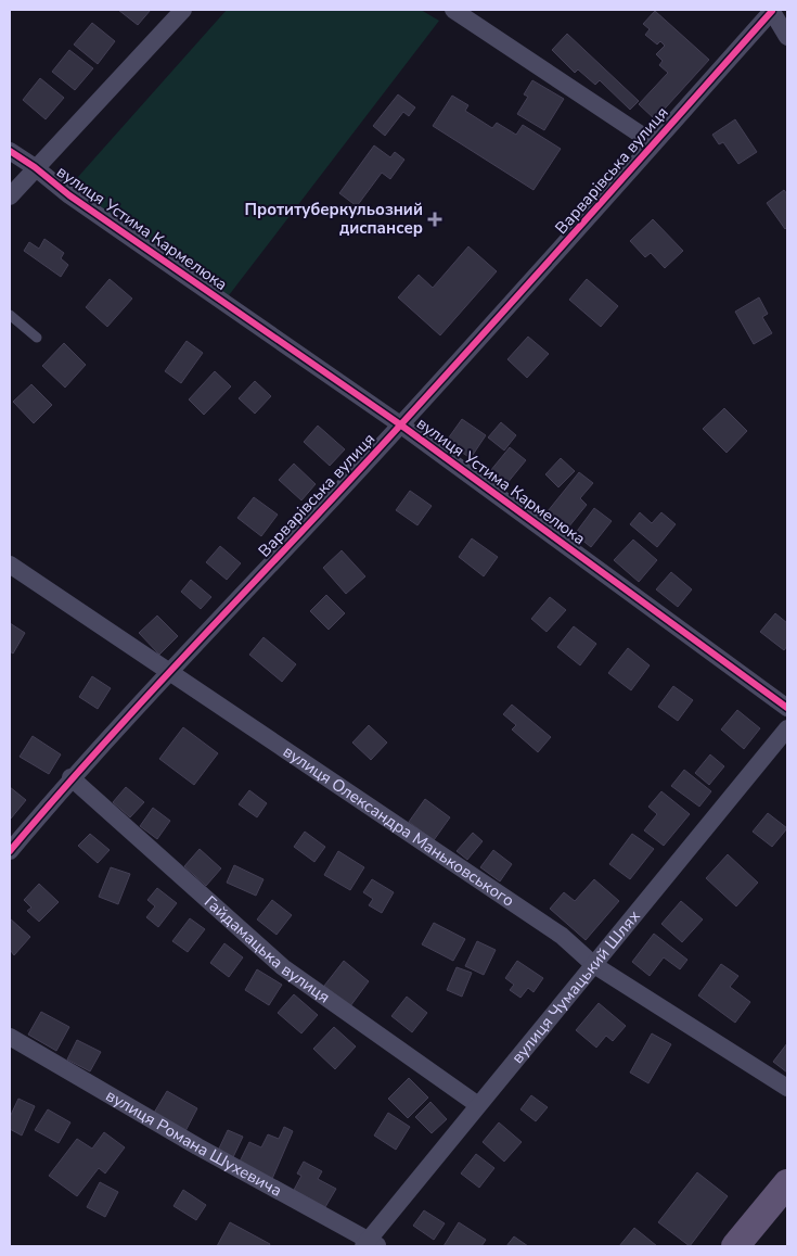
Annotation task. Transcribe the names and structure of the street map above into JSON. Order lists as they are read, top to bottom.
{
  "streets": {
    "street": [
      "Варварівська вулиця",
      "вулиця Устима Кармелюка",
      "вулиця Олександра Маньковського",
      "Гайдамацька вулиця",
      "вулиця Чумацький Шлях",
      "вулиця Романа Шухевича"
    ]
  },
  "crossings": [
    ["Варварівська вулиця", "вулиця Устима Кармелюка"],
    ["Варварівська вулиця", "вулиця Олександра Маньковського"],
    ["Варварівська вулиця", "Гайдамацька вулиця"],
    ["вулиця Олександра Маньковського", "вулиця Чумацький Шлях"],
    ["Гайдамацька вулиця", "вулиця Чумацький Шлях"],
    ["вулиця Чумацький Шлях", "вулиця Романа Шухевича"]
  ],
  "places": {
    "health": ["Протитуберкульозний диспансер"]
  }
}
